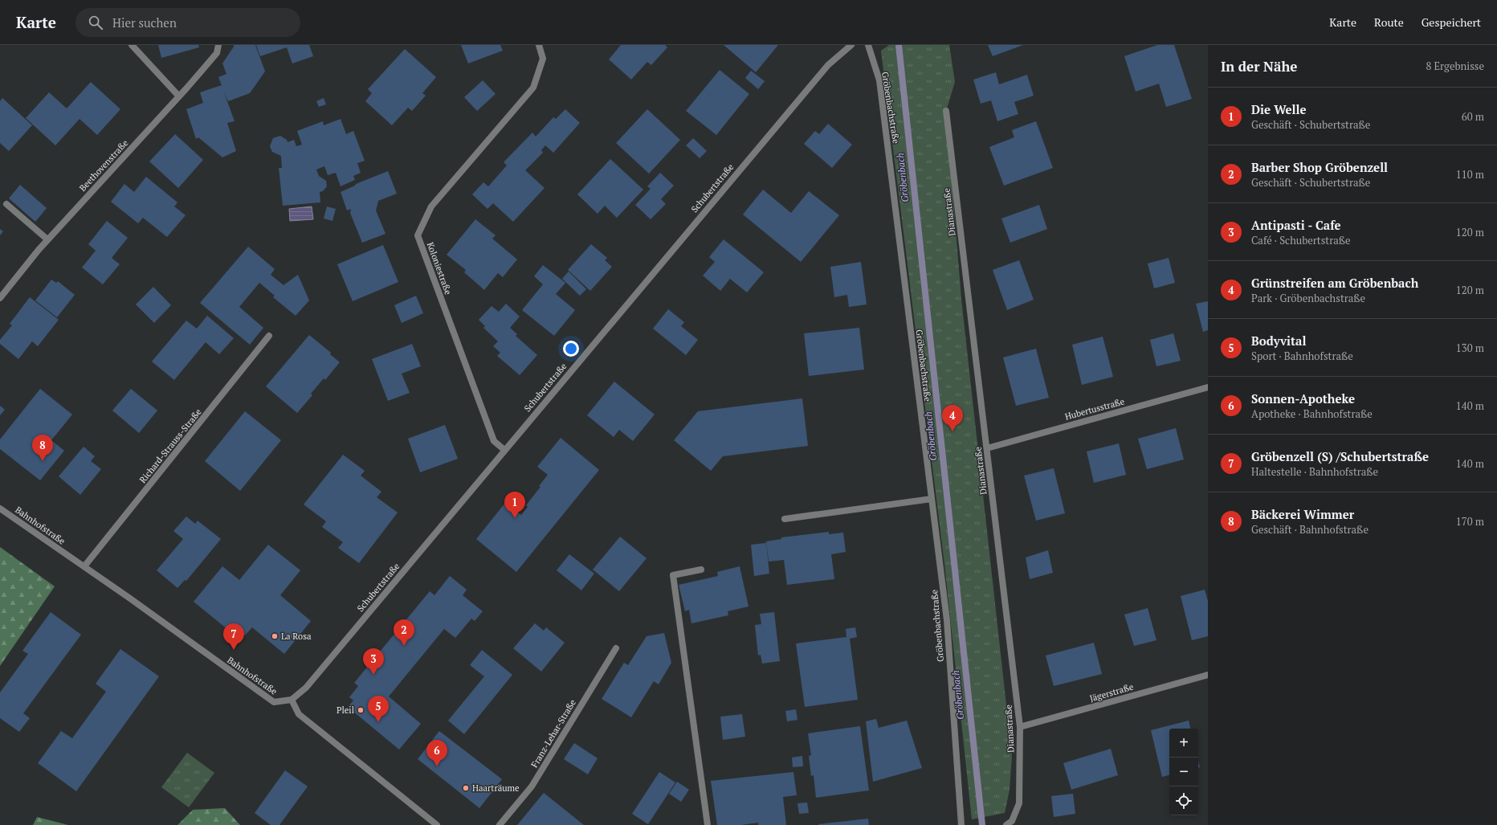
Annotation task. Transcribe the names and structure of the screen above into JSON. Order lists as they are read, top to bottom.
{
  "streets": {
    "street": [
      "Gröbenbachstraße",
      "Beethovenstraße",
      "Schubertstraße",
      "Dianastraße",
      "Koloniestraße",
      "Hubertusstraße",
      "Richard-Strauss-Straße",
      "Bahnhofstraße",
      "Jägerstraße",
      "Franz-Lehar-Straße"
    ]
  },
  "crossings": [
    ["Schubertstraße", "Koloniestraße"],
    ["Schubertstraße", "Bahnhofstraße"],
    ["Dianastraße", "Hubertusstraße"],
    ["Dianastraße", "Jägerstraße"],
    ["Richard-Strauss-Straße", "Bahnhofstraße"]
  ],
  "water": ["Gröbenbach"],
  "places": ["La Rosa", "Pleil", "Haarträume"],
  "page": {
    "header": "Karte",
    "search": "Hier suchen",
    "nav": ["Karte", "Route", "Gespeichert"],
    "heading": ["In der Nähe", "8 Ergebnisse"],
    "list": [
      {
        "mark": "1",
        "name": "Die Welle",
        "note": "Geschäft · Schubertstraße",
        "value": "60 m"
      },
      {
        "mark": "2",
        "name": "Barber Shop Gröbenzell",
        "note": "Geschäft · Schubertstraße",
        "value": "110 m"
      },
      {
        "mark": "3",
        "name": "Antipasti - Cafe",
        "note": "Café · Schubertstraße",
        "value": "120 m"
      },
      {
        "mark": "4",
        "name": "Grünstreifen am Gröbenbach",
        "note": "Park · Gröbenbachstraße",
        "value": "120 m"
      },
      {
        "mark": "5",
        "name": "Bodyvital",
        "note": "Sport · Bahnhofstraße",
        "value": "130 m"
      },
      {
        "mark": "6",
        "name": "Sonnen-Apotheke",
        "note": "Apotheke · Bahnhofstraße",
        "value": "140 m"
      },
      {
        "mark": "7",
        "name": "Gröbenzell (S) /Schubertstraße",
        "note": "Haltestelle · Bahnhofstraße",
        "value": "140 m"
      },
      {
        "mark": "8",
        "name": "Bäckerei Wimmer",
        "note": "Geschäft · Bahnhofstraße",
        "value": "170 m"
      }
    ],
    "pins": [
      "4",
      "8",
      "1",
      "2",
      "7",
      "3",
      "5",
      "6"
    ],
    "map_buttons": ["+", "−"]
  }
}
